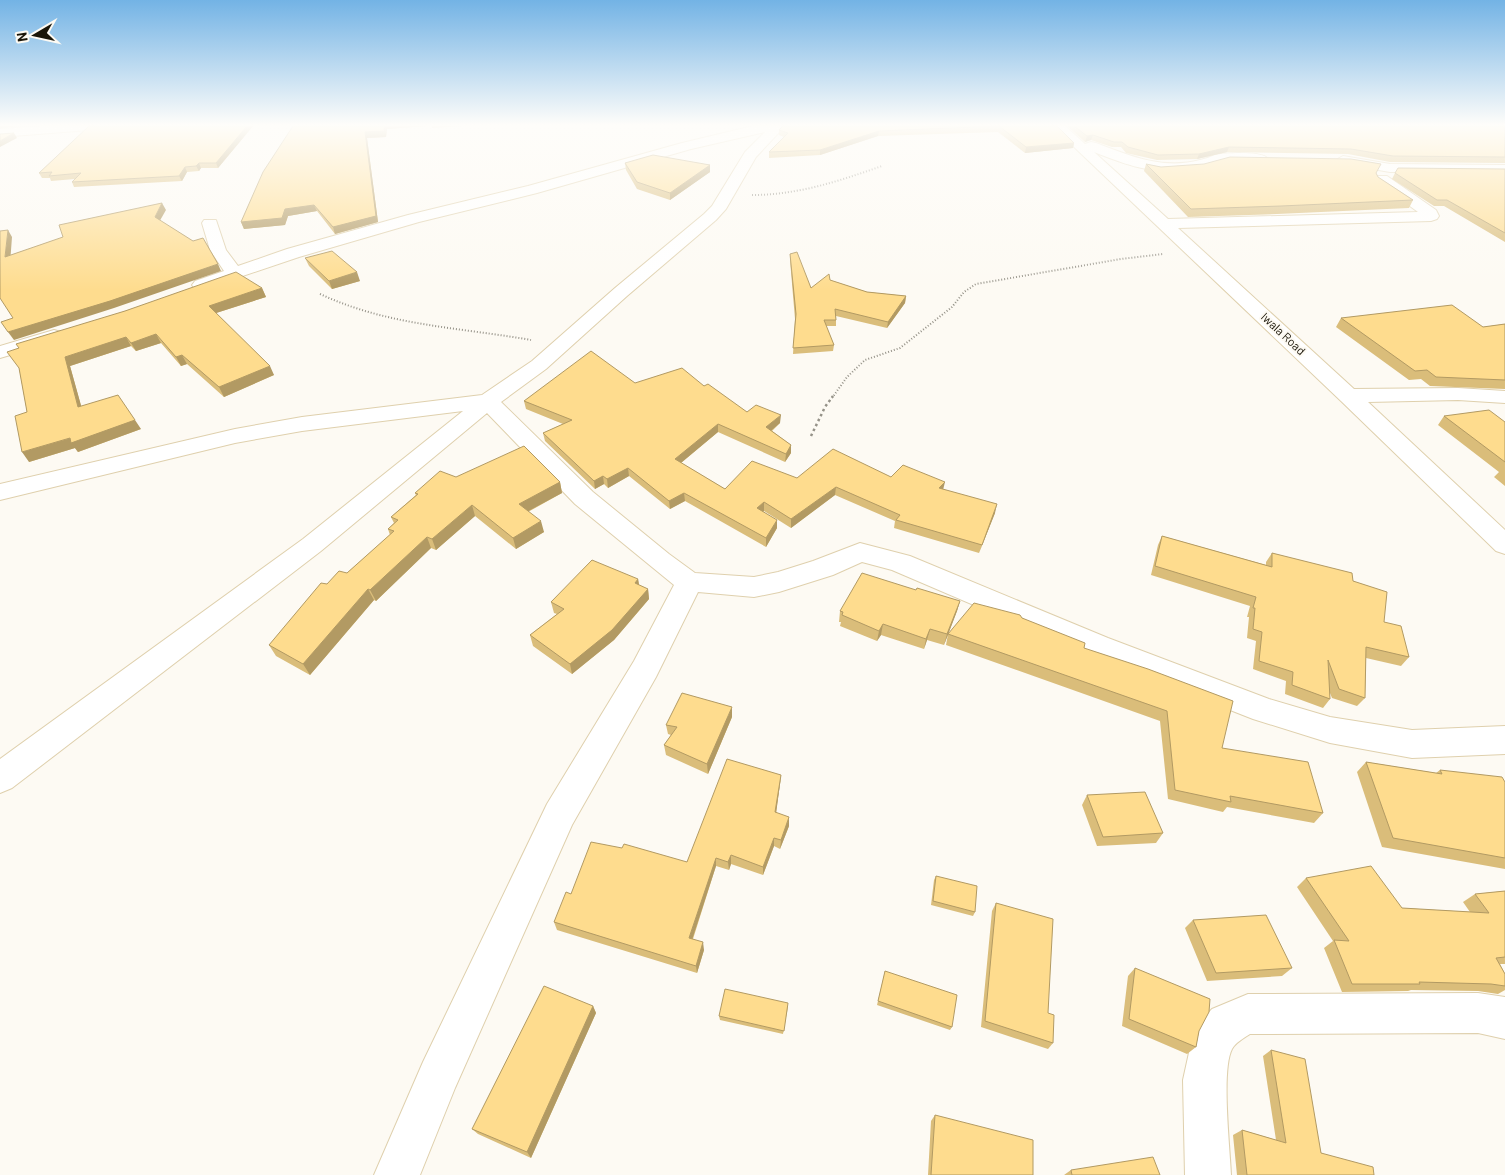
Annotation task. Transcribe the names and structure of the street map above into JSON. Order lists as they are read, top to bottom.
{
  "streets": {
    "street": ["Iwala Road"]
  },
  "north": "left"
}
